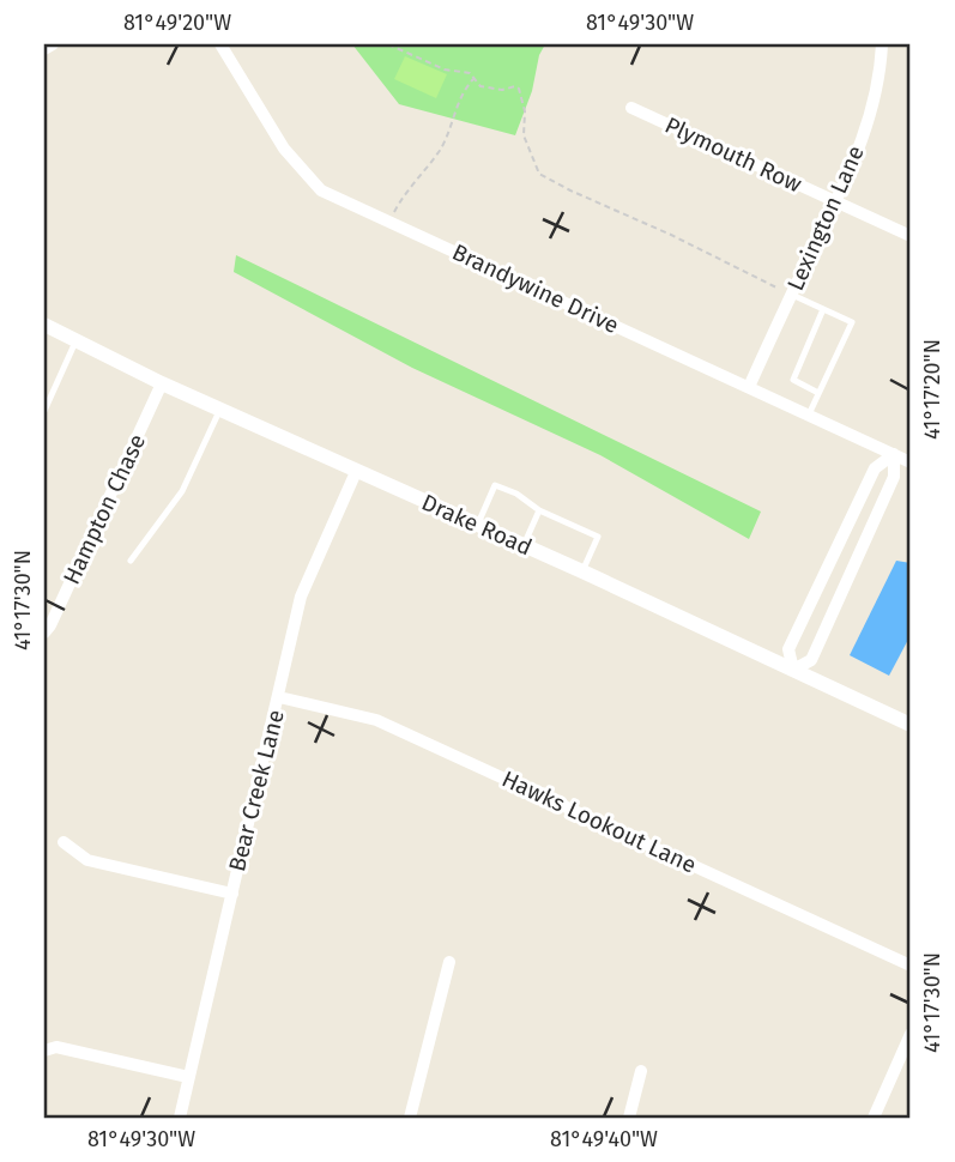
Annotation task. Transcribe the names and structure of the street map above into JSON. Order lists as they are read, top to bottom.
{
  "streets": {
    "street": [
      "Plymouth Row",
      "Lexington Lane",
      "Brandywine Drive",
      "Hampton Chase",
      "Drake Road",
      "Bear Creek Lane",
      "Hawks Lookout Lane"
    ]
  },
  "crossings": [
    ["Plymouth Row", "Lexington Lane"],
    ["Lexington Lane", "Brandywine Drive"],
    ["Hampton Chase", "Drake Road"],
    ["Drake Road", "Bear Creek Lane"],
    ["Bear Creek Lane", "Hawks Lookout Lane"]
  ],
  "coordinates": [
    "81°49'20\"W",
    "81°49'30\"W",
    "41°17'20\"N",
    "41°17'30\"N",
    "81°49'40\"W"
  ]
}
